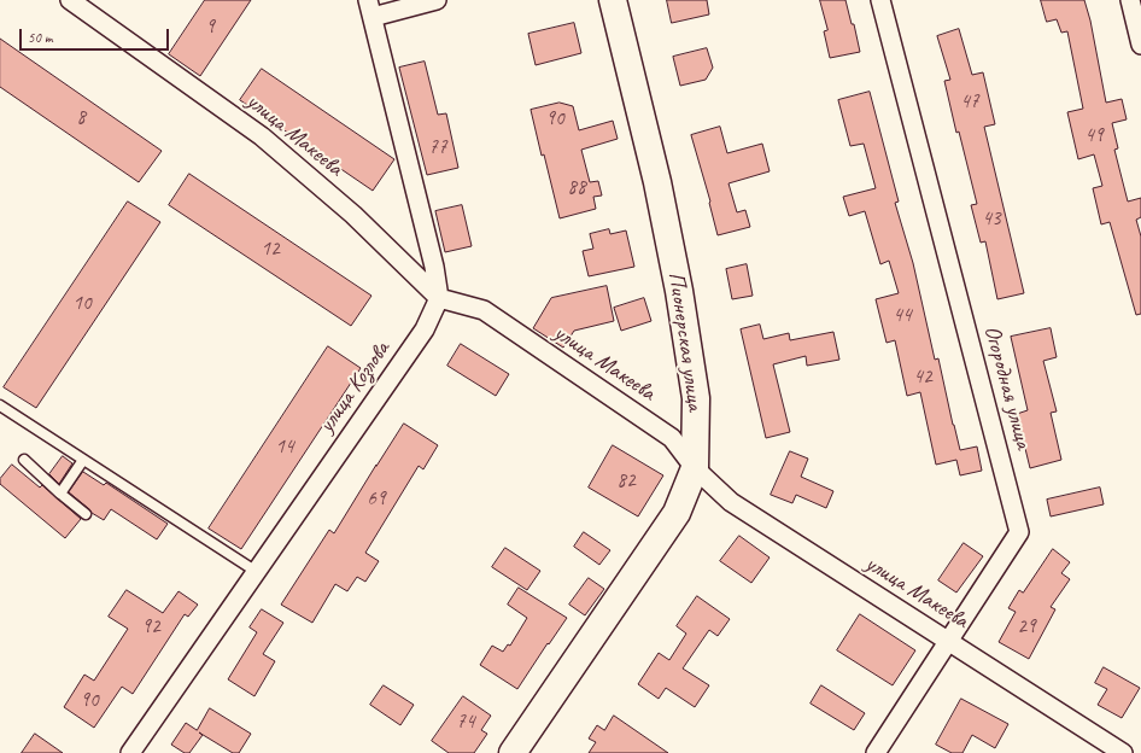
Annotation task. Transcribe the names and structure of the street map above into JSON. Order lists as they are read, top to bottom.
{
  "streets": {
    "street": [
      "улица Макеева",
      "Пионерская улица",
      "улица Козлова",
      "Огородная улица"
    ]
  },
  "crossings": [
    ["улица Макеева", "Пионерская улица"],
    ["улица Макеева", "улица Козлова"],
    ["улица Макеева", "Огородная улица"]
  ],
  "house_numbers": [
    "9",
    "47",
    "8",
    "90",
    "49",
    "77",
    "88",
    "43",
    "12",
    "10",
    "44",
    "42",
    "14",
    "82",
    "69",
    "92",
    "29",
    "90",
    "74"
  ],
  "scale_bar": "50 m"
}
